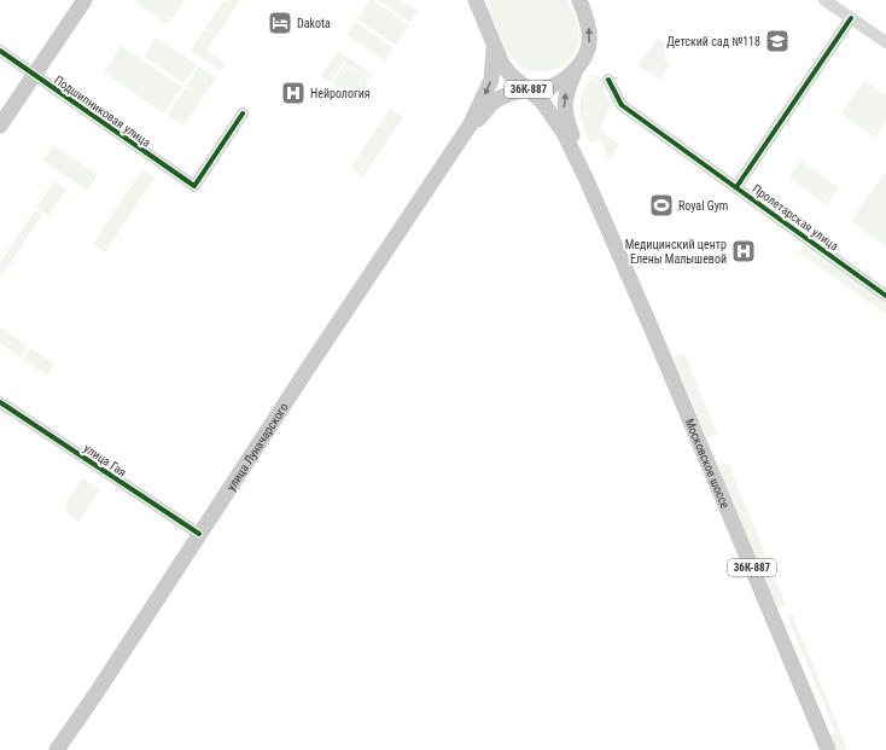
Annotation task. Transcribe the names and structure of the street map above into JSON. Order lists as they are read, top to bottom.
{
  "streets": {
    "main road": ["36К-887", "улица Луначарского", "Московское шоссе"],
    "street": ["Подшипниковая улица", "Пролетарская улица", "улица Гая"]
  },
  "crossings": [
    ["улица Луначарского", "улица Гая"],
    ["улица Луначарского", "Московское шоссе"]
  ],
  "places": {
    "hotel": ["Dakota"],
    "school or university": ["Детский сад №118"],
    "hospital": ["Нейрология", "Медицинский центр Елены Малышевой"],
    "sports": ["Royal Gym"]
  }
}
